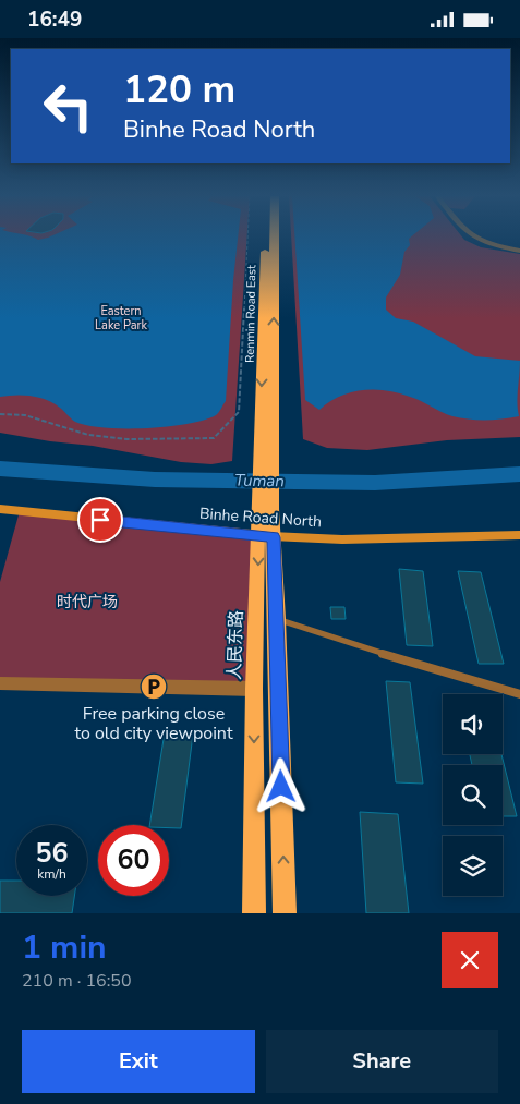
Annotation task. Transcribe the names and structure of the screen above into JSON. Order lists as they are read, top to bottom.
{
  "streets": {
    "main road": ["Renmin Road East", "Binhe Road North", "人民东路"]
  },
  "crossings": [
    ["Renmin Road East", "人民东路"],
    ["Binhe Road North", "人民东路"]
  ],
  "water": ["Tuman"],
  "parks": ["Eastern Lake Park", "时代广场"],
  "places": {
    "parking": ["Free parking close to old city viewpoint"]
  },
  "page": {
    "status": "16:49",
    "turn": ["120 m", "Binhe Road North"],
    "speed": "56 km/h",
    "limit": "60",
    "heading": ["1 min", "210 m · 16:50"],
    "buttons": ["Exit", "Share"]
  }
}
